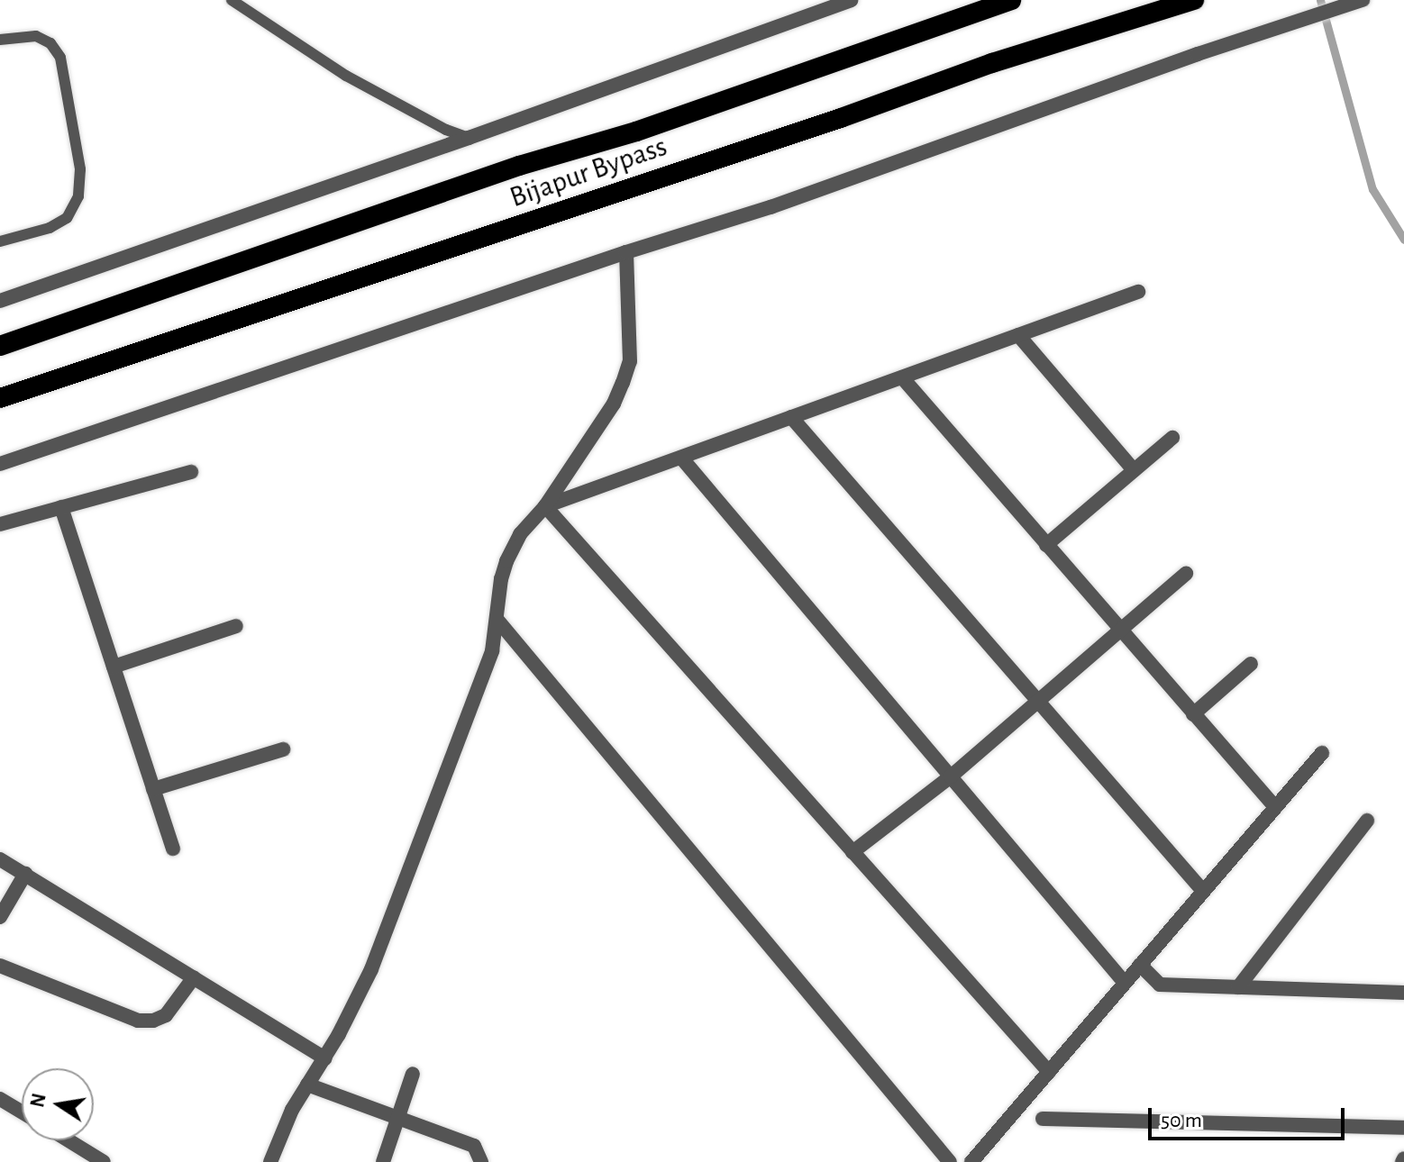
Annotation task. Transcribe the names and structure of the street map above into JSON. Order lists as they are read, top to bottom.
{
  "streets": {
    "highway": ["Bijapur Bypass"]
  },
  "scale_bar": "50 m",
  "north": "left"
}
